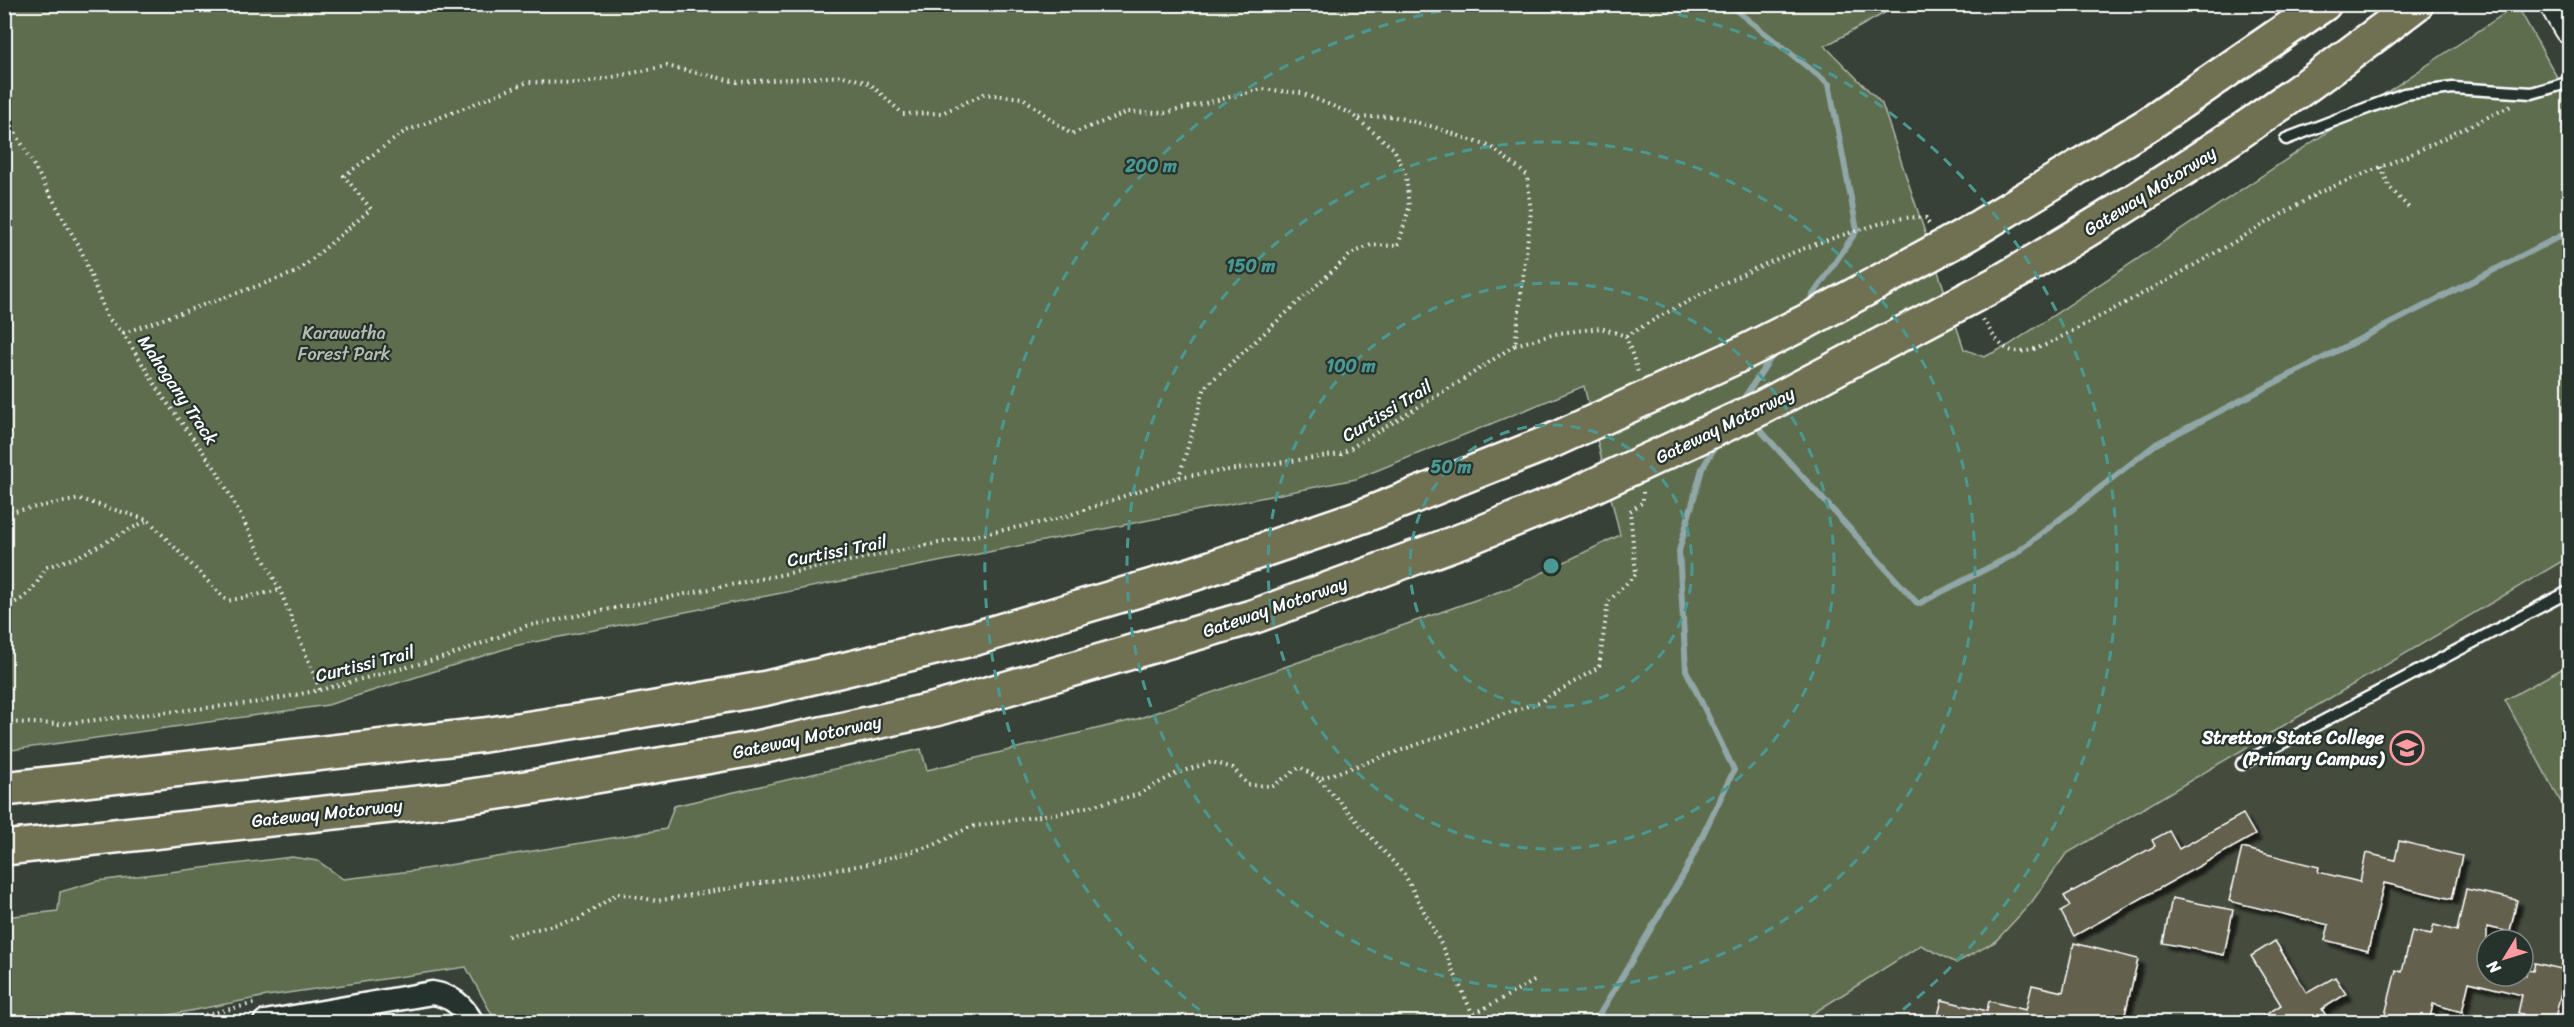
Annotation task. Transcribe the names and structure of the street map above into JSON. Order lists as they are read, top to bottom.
{
  "streets": {
    "highway": ["Gateway Motorway"],
    "path": ["Mahogany Track", "Curtissi Trail"]
  },
  "crossings": [
    ["Mahogany Track", "Curtissi Trail"]
  ],
  "parks": ["Karawatha Forest Park"],
  "places": {
    "school or university": ["Stretton State College (Primary Campus)"]
  },
  "north": "bottom left",
  "rings": [
    "200 m",
    "150 m",
    "100 m",
    "50 m"
  ]
}
